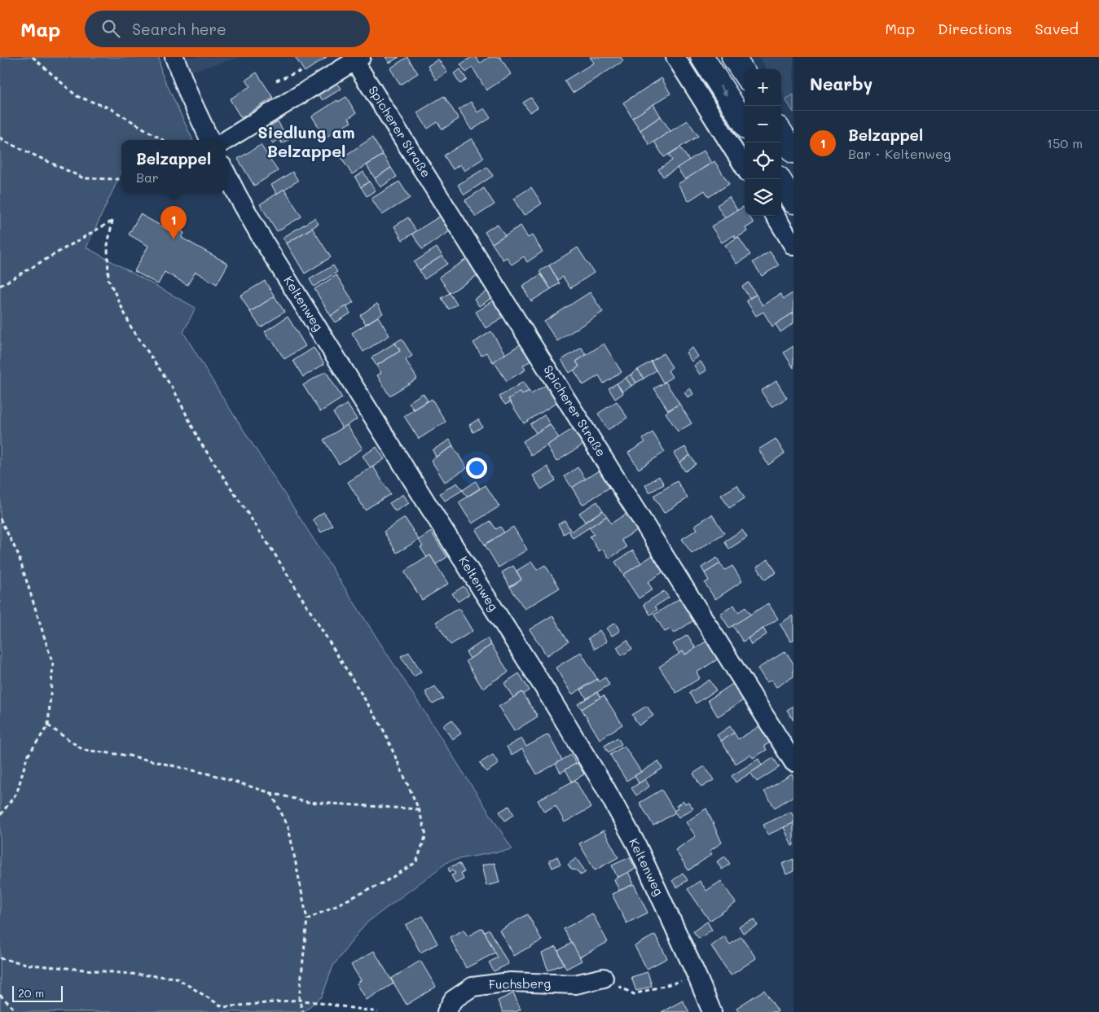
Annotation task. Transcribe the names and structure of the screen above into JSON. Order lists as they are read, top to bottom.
{
  "streets": {
    "street": ["Spicherer Straße", "Keltenweg", "Fuchsberg"]
  },
  "districts": ["Siedlung am Belzappel"],
  "scale_bar": "20 m",
  "page": {
    "header": "Map",
    "search": "Search here",
    "nav": ["Map", "Directions", "Saved"],
    "heading": "Nearby",
    "map_buttons": ["+", "−"],
    "list": [
      {
        "mark": "1",
        "name": "Belzappel",
        "note": "Bar · Keltenweg",
        "value": "150 m"
      }
    ],
    "popup": ["Belzappel", "Bar"],
    "pins": "1",
    "scale": "20 m"
  }
}
